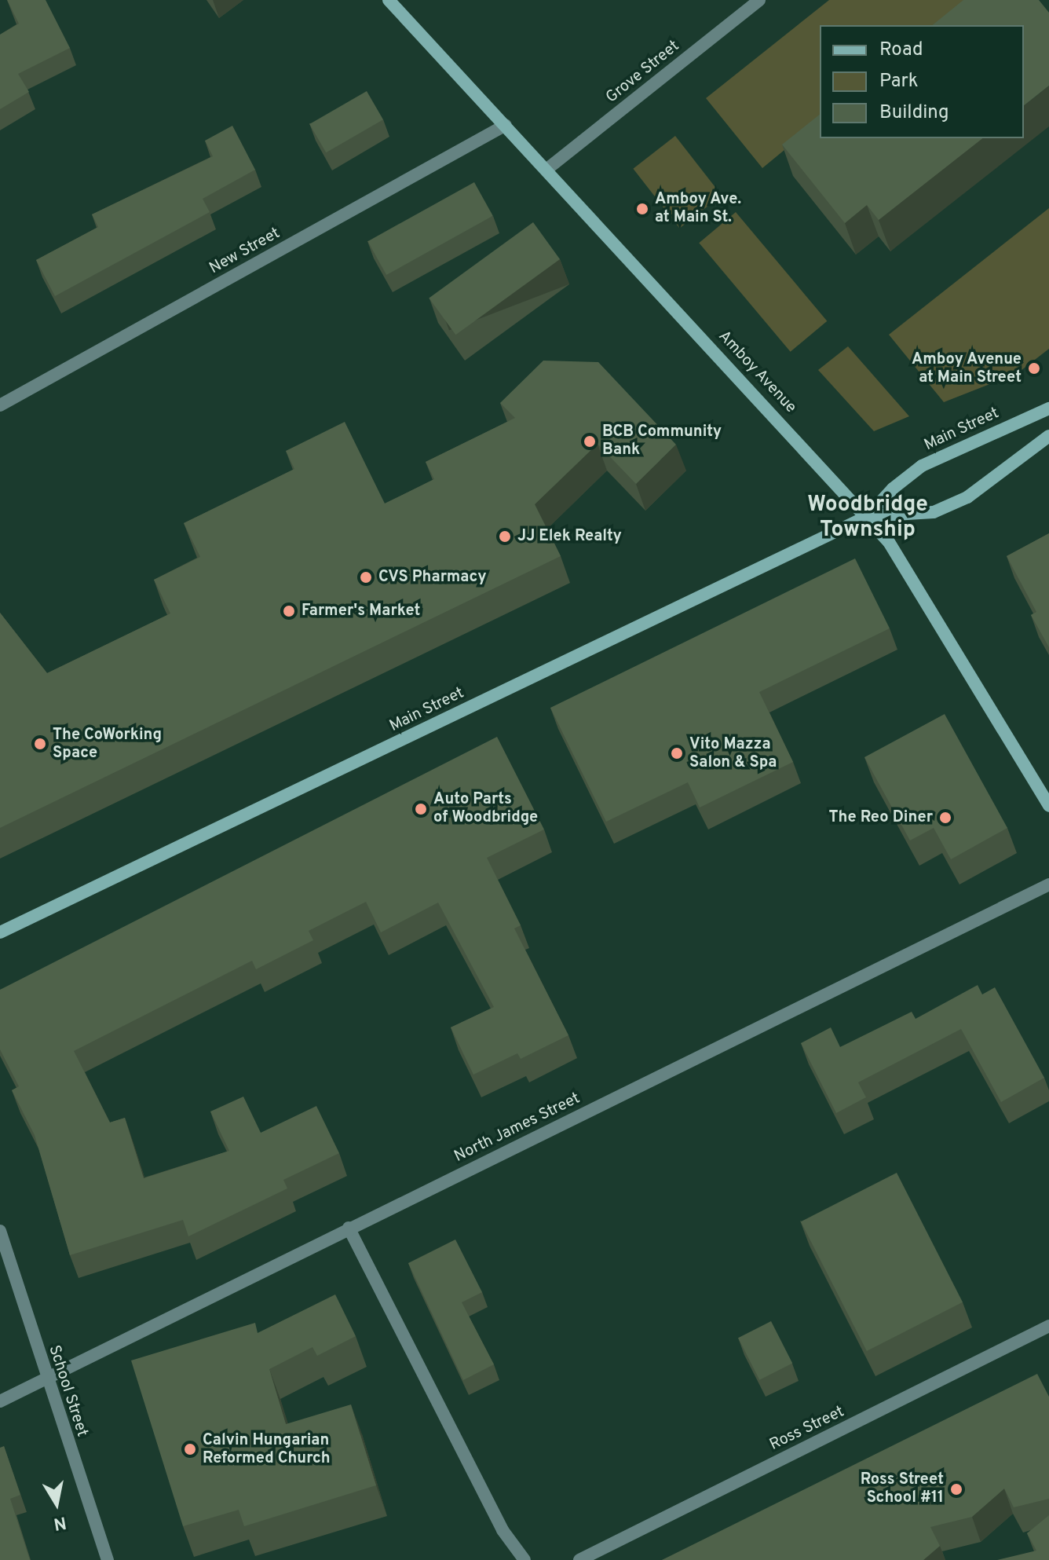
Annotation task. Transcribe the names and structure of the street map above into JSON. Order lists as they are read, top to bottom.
{
  "streets": {
    "main road": ["Amboy Avenue", "Main Street"],
    "street": [
      "Grove Street",
      "New Street",
      "North James Street",
      "School Street",
      "Ross Street"
    ]
  },
  "crossings": [
    ["Grove Street", "Amboy Avenue"],
    ["New Street", "Amboy Avenue"],
    ["Amboy Avenue", "Main Street"],
    ["North James Street", "School Street"]
  ],
  "districts": ["Woodbridge Township"],
  "places": [
    "Amboy Ave. at Main St.",
    "Amboy Avenue at Main Street",
    "BCB Community Bank",
    "JJ Elek Realty",
    "CVS Pharmacy",
    "Farmer's Market",
    "The CoWorking Space",
    "Vito Mazza Salon & Spa",
    "Auto Parts of Woodbridge",
    "The Reo Diner",
    "Calvin Hungarian Reformed Church",
    "Ross Street School #11"
  ],
  "legend": ["Road", "Park", "Building"],
  "north": "bottom"
}
